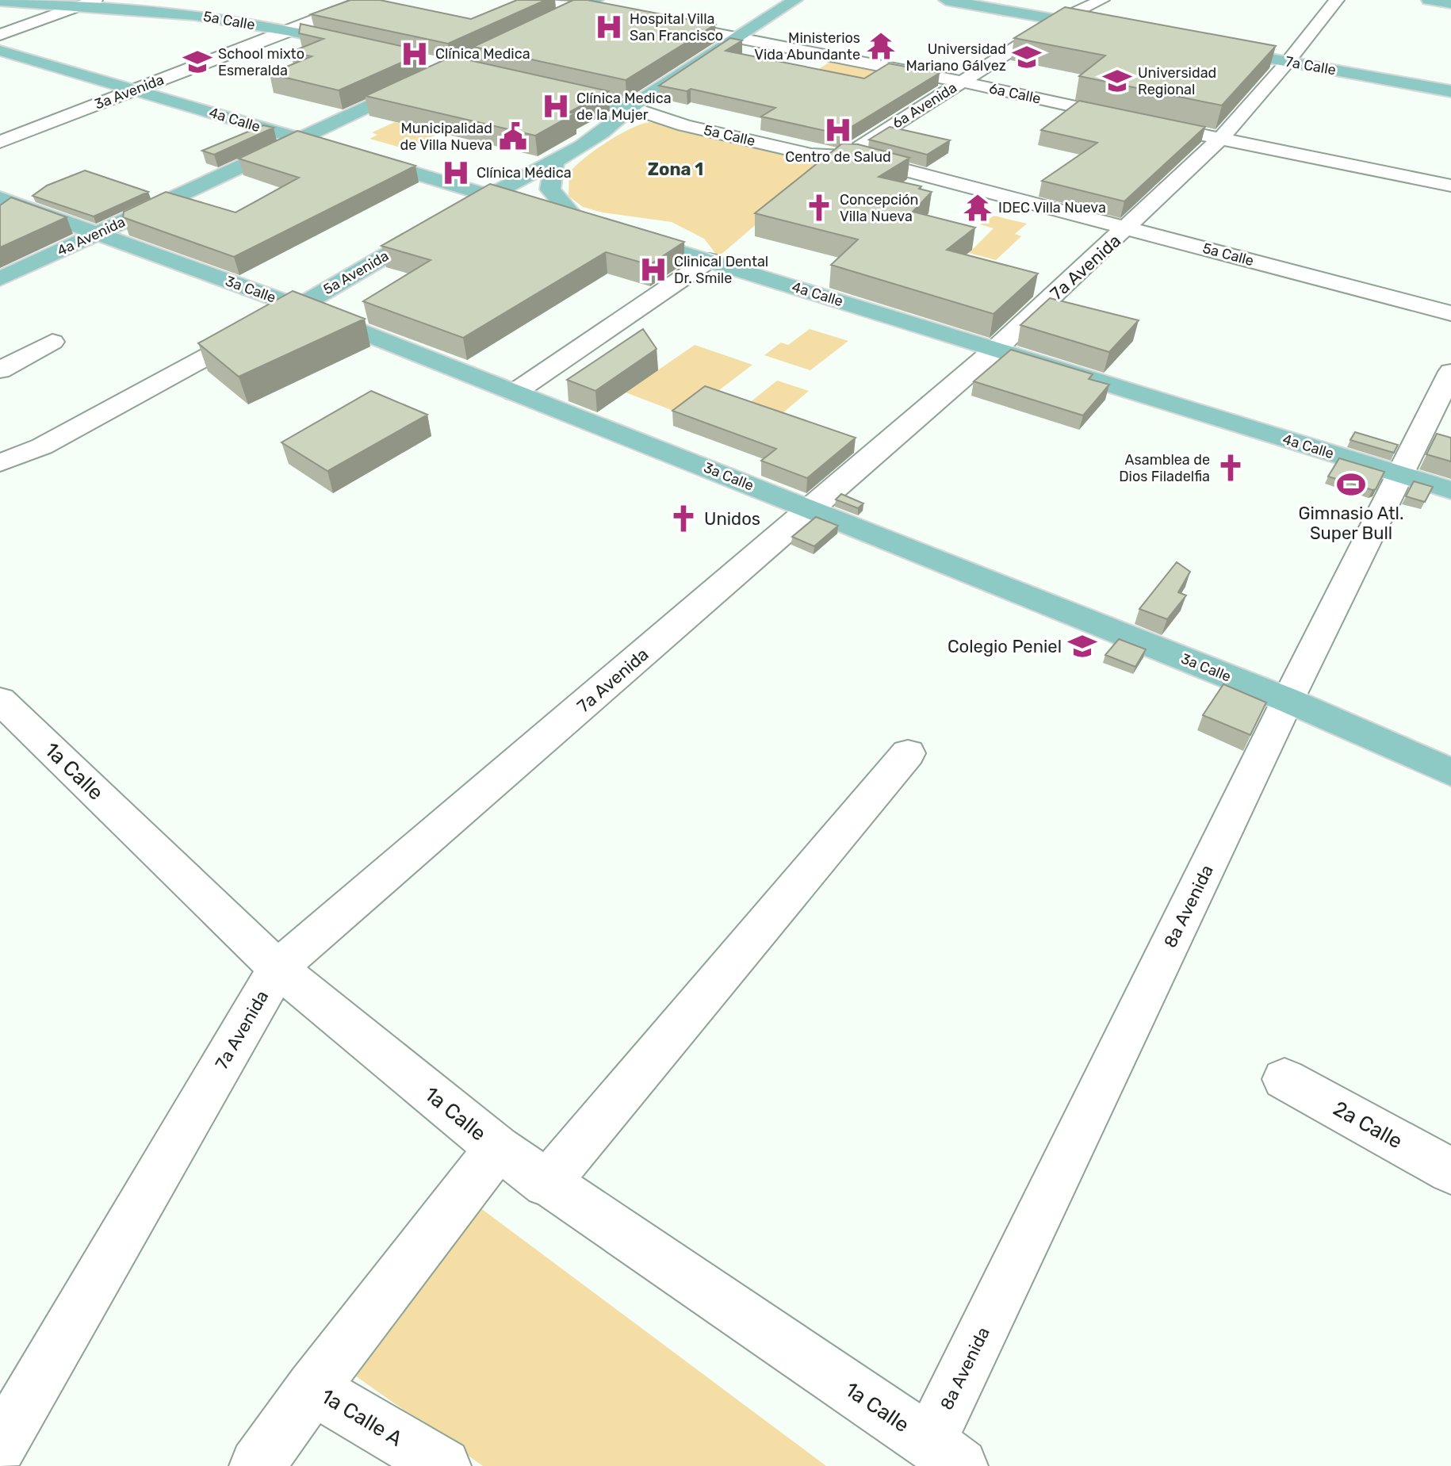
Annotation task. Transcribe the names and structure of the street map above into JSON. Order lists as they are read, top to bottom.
{
  "streets": {
    "main road": [
      "5a Calle",
      "7a Calle",
      "4a Calle",
      "4a Avenida",
      "5a Avenida",
      "3a Calle"
    ],
    "street": [
      "3a Avenida",
      "6a Calle",
      "6a Avenida",
      "7a Avenida",
      "1a Calle",
      "8a Avenida",
      "2a Calle",
      "1a Calle A"
    ]
  },
  "crossings": [
    ["5a Calle", "3a Avenida"],
    ["5a Calle", "6a Avenida"],
    ["5a Calle", "7a Avenida"],
    ["7a Calle", "7a Avenida"],
    ["3a Avenida", "4a Calle"],
    ["6a Calle", "6a Avenida"],
    ["4a Calle", "4a Avenida"],
    ["4a Calle", "7a Avenida"],
    ["4a Calle", "8a Avenida"],
    ["4a Avenida", "3a Calle"],
    ["7a Avenida", "3a Calle"],
    ["7a Avenida", "1a Calle"],
    ["5a Avenida", "3a Calle"],
    ["3a Calle", "8a Avenida"],
    ["1a Calle", "8a Avenida"]
  ],
  "districts": ["Zona 1"],
  "places": {
    "hospital": [
      "Hospital Villa San Francisco",
      "Clínica Medica",
      "Clínica Medica de la Mujer",
      "Centro de Salud",
      "Clínica Médica",
      "Clinical Dental Dr. Smile"
    ],
    "temple": ["Ministerios Vida Abundante", "IDEC Villa Nueva"],
    "school or university": [
      "Universidad Mariano Gálvez",
      "School mixto Esmeralda",
      "Universidad Regional",
      "Colegio Peniel"
    ],
    "public building": ["Municipalidad de Villa Nueva"],
    "church": ["Concepción Villa Nueva", "Asamblea de Dios Filadelfia", "Unidos"],
    "sports": ["Gimnasio Atl. Super Bull"]
  }
}
